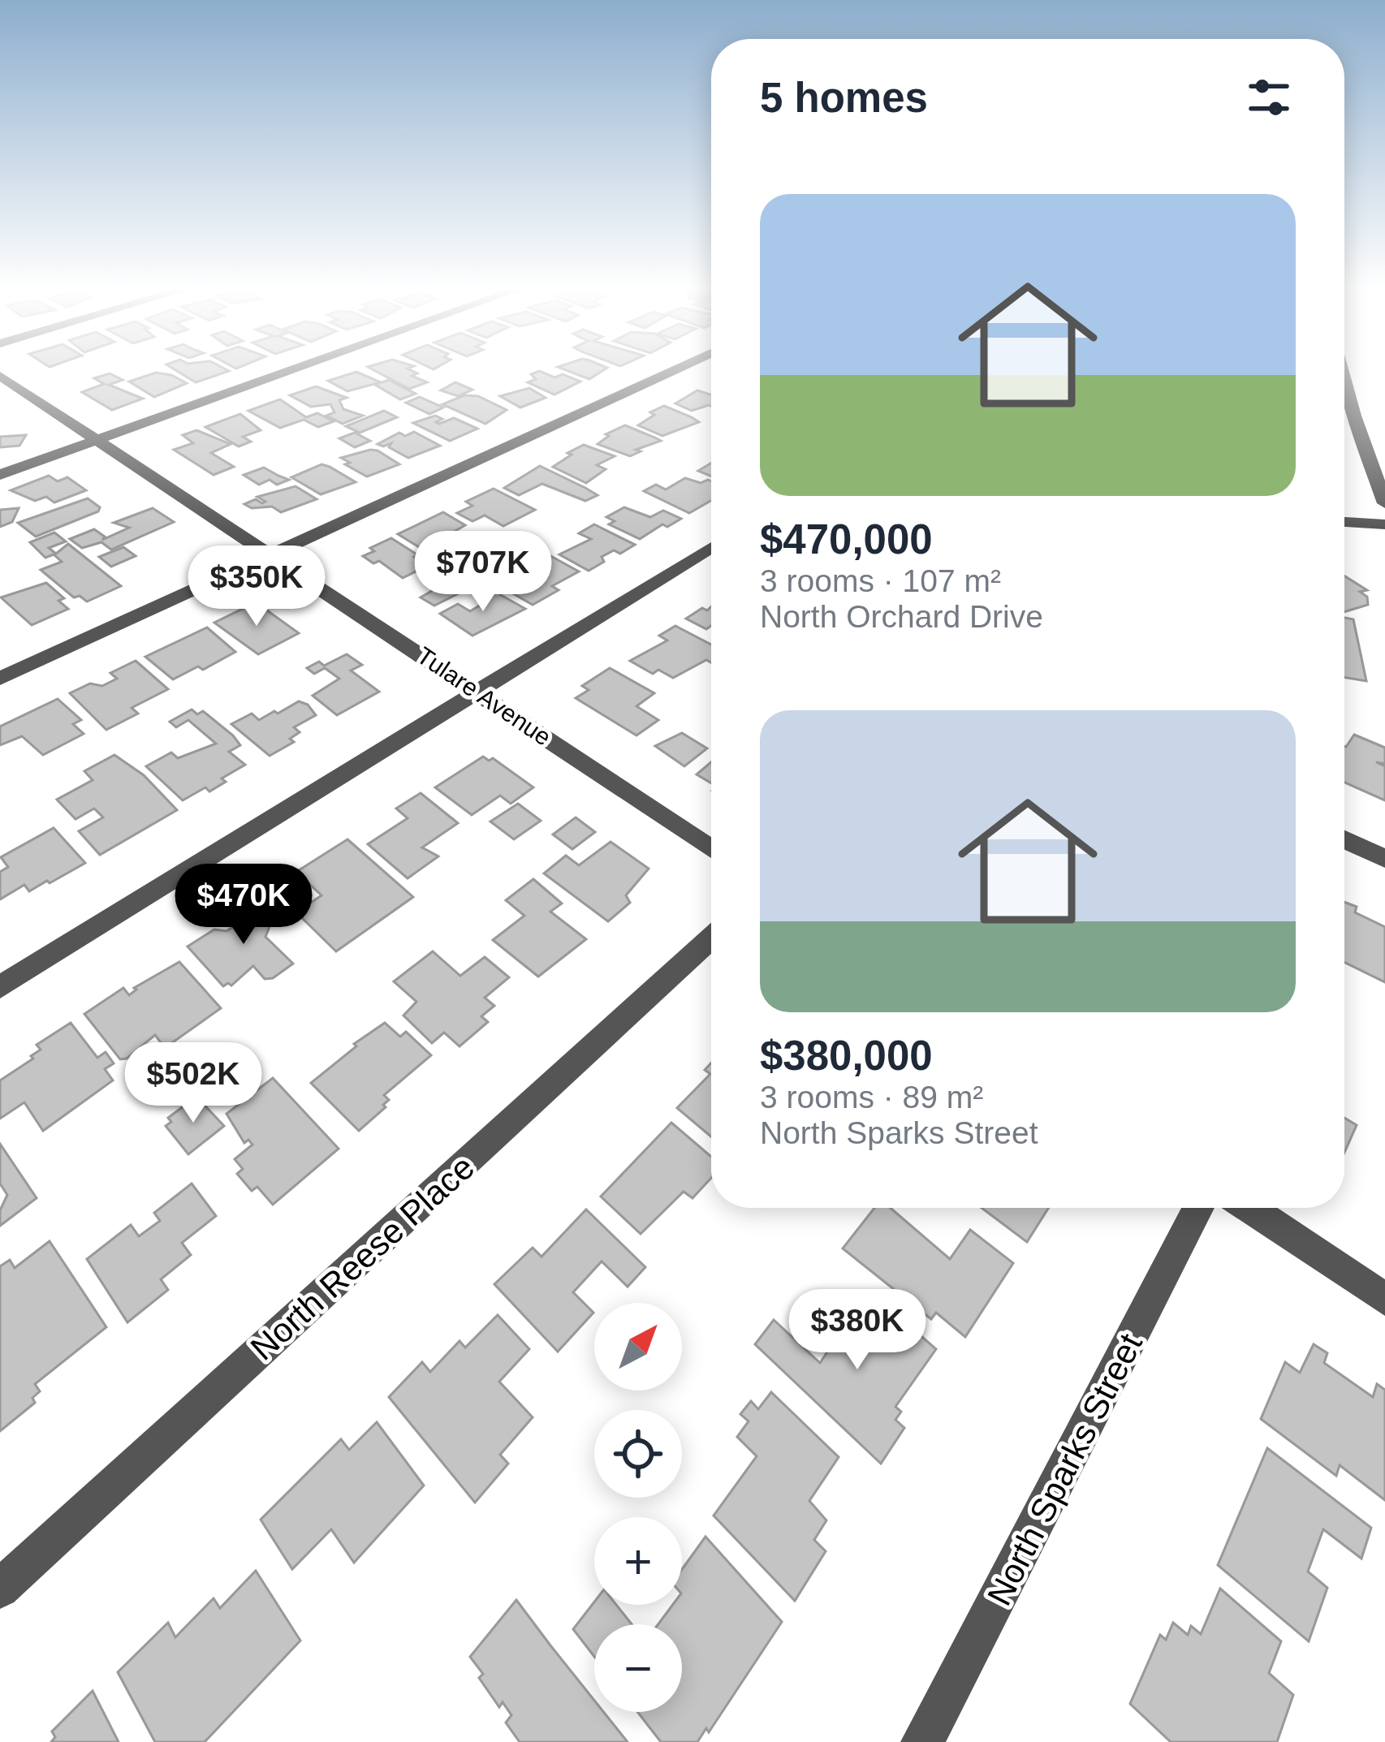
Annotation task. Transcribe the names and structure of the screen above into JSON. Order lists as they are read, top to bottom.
{
  "streets": {
    "street": ["Tulare Avenue", "North Reese Place", "North Sparks Street"]
  },
  "north": "top right",
  "page": {
    "heading": "5 homes",
    "list": [
      {
        "name": "$470,000",
        "note": "3 rooms · 107 m² · North Orchard Drive"
      },
      {
        "name": "$380,000",
        "note": "3 rooms · 89 m² · North Sparks Street"
      }
    ],
    "price": [
      "$707K",
      "$350K",
      "$470K",
      "$502K",
      "$380K"
    ],
    "map_buttons": ["+", "−"]
  }
}
